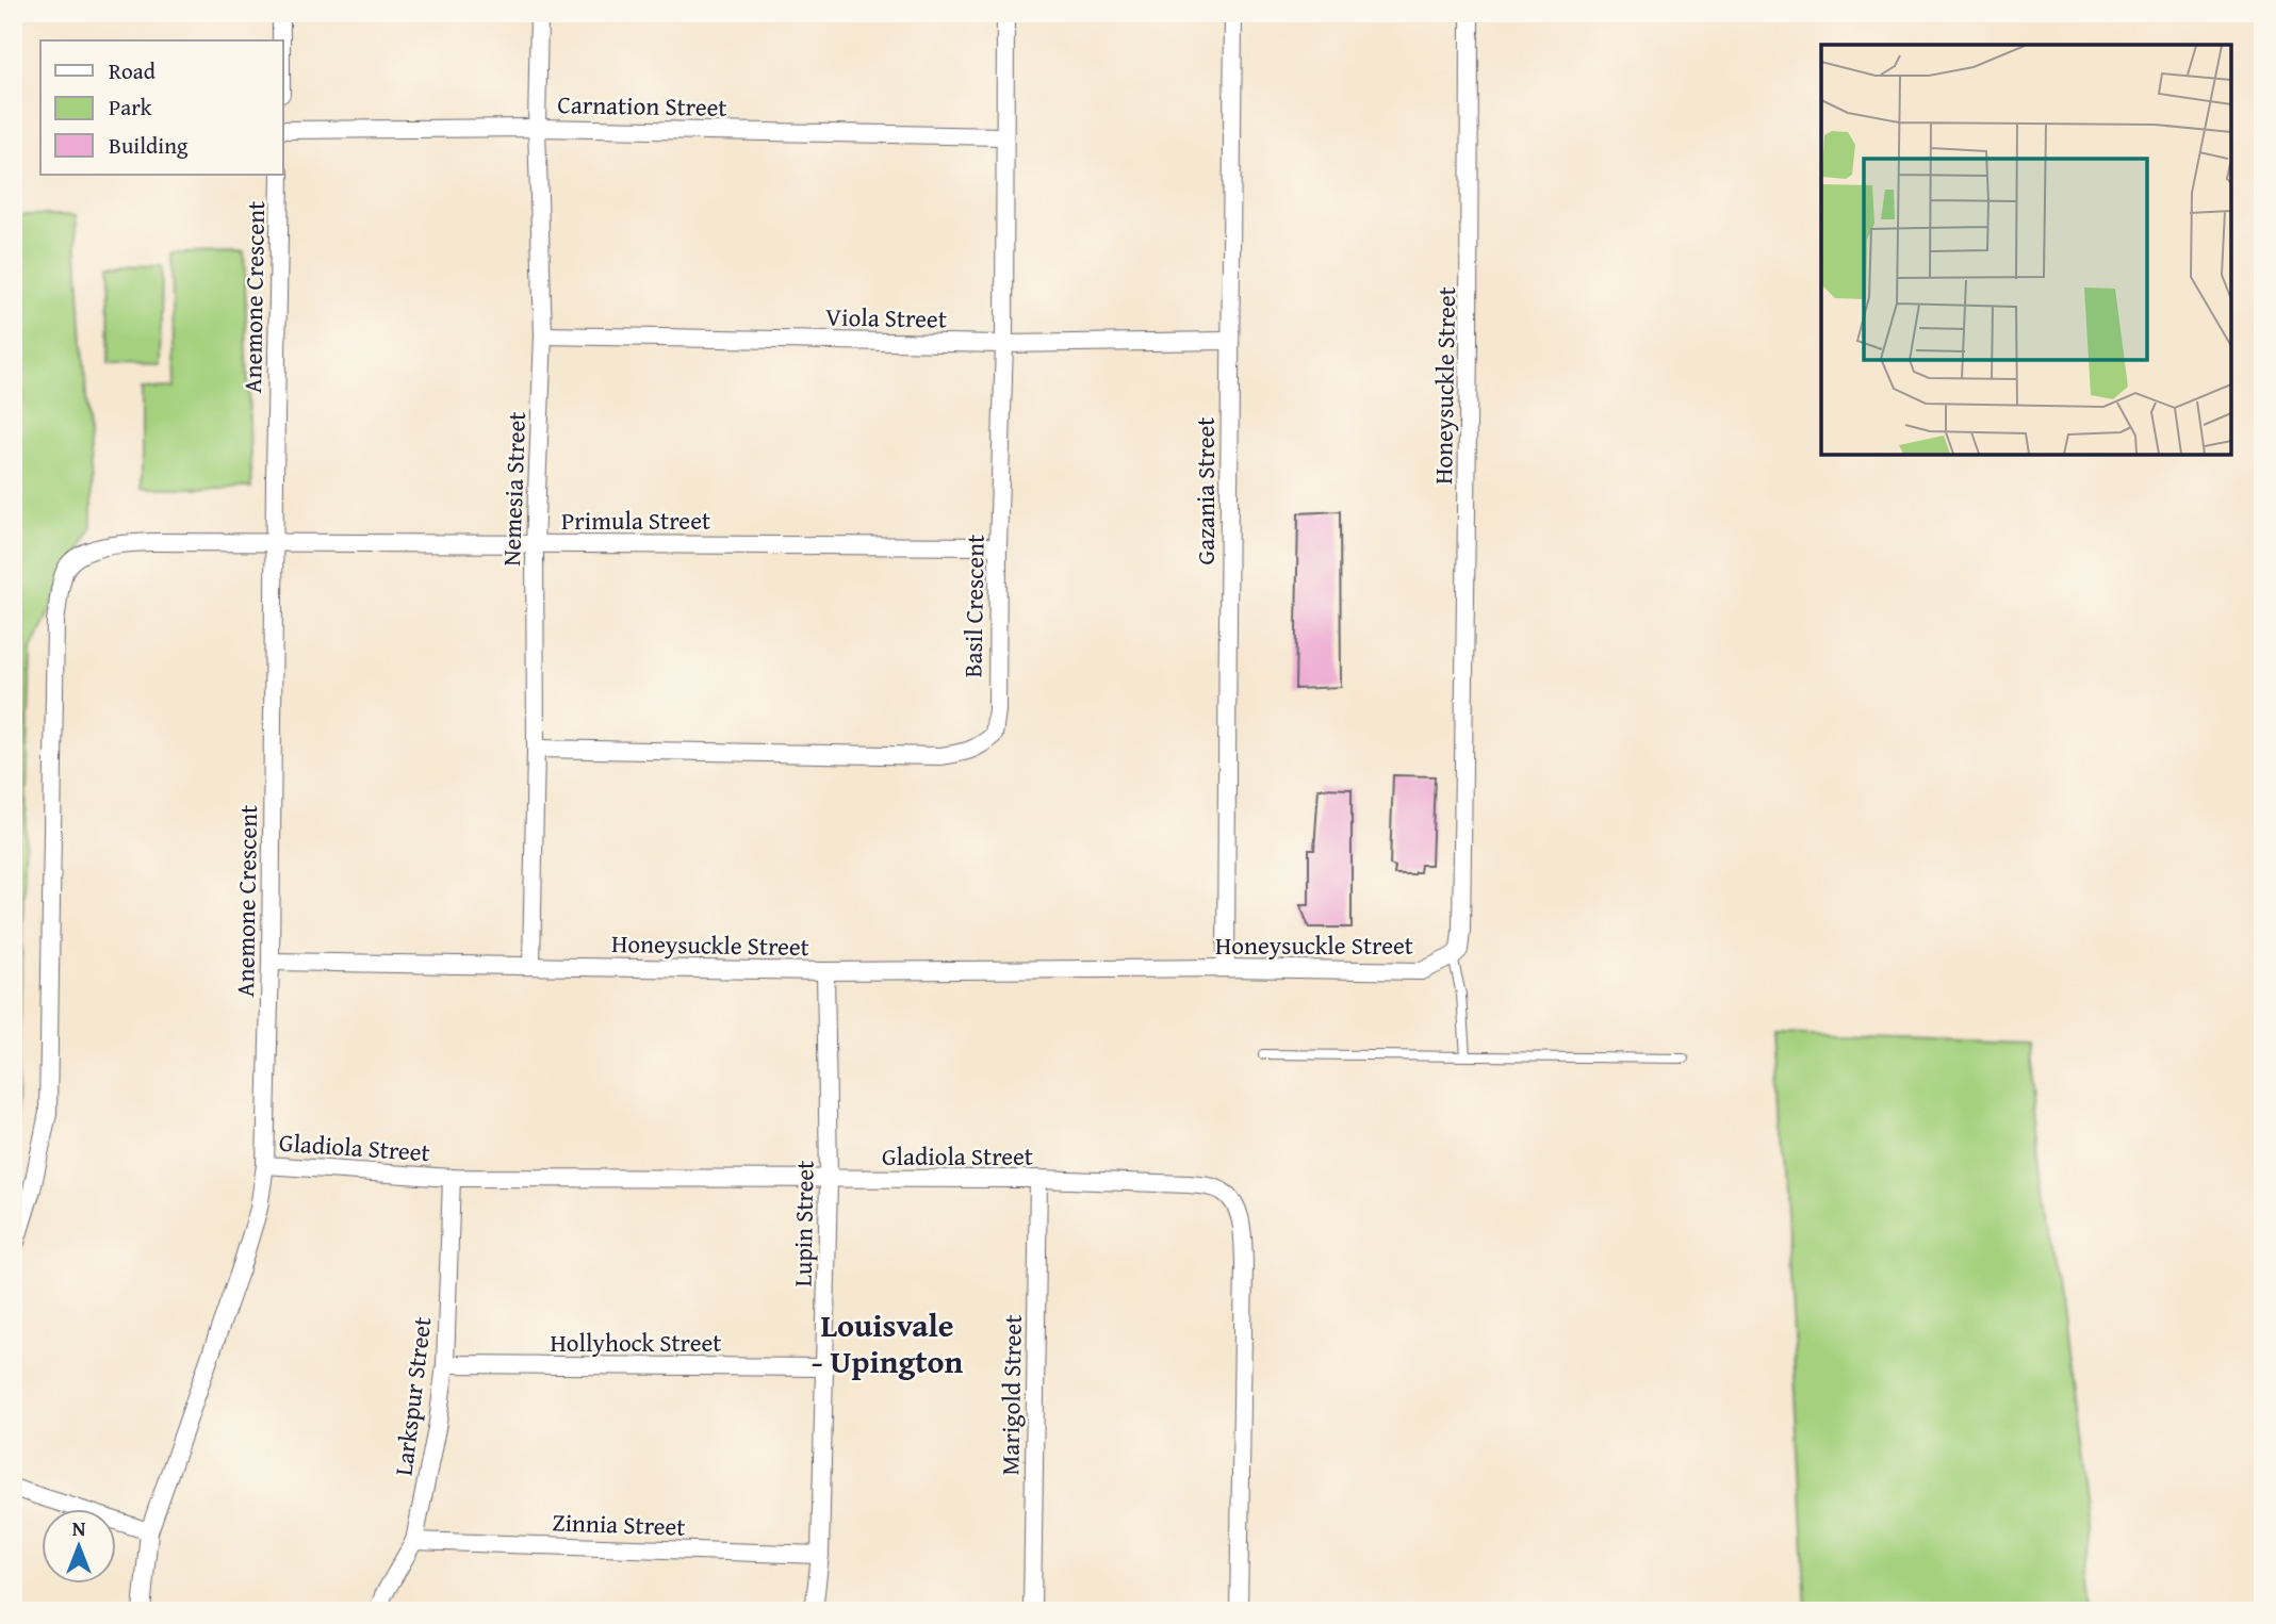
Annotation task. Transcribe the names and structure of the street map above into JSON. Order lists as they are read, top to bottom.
{
  "streets": {
    "street": [
      "Carnation Street",
      "Anemone Crescent",
      "Viola Street",
      "Honeysuckle Street",
      "Nemesia Street",
      "Gazania Street",
      "Primula Street",
      "Basil Crescent",
      "Gladiola Street",
      "Lupin Street",
      "Hollyhock Street",
      "Marigold Street",
      "Larkspur Street",
      "Zinnia Street"
    ]
  },
  "crossings": [
    ["Carnation Street", "Nemesia Street"],
    ["Carnation Street", "Basil Crescent"],
    ["Anemone Crescent", "Honeysuckle Street"],
    ["Anemone Crescent", "Primula Street"],
    ["Anemone Crescent", "Gladiola Street"],
    ["Viola Street", "Nemesia Street"],
    ["Viola Street", "Gazania Street"],
    ["Viola Street", "Basil Crescent"],
    ["Honeysuckle Street", "Nemesia Street"],
    ["Honeysuckle Street", "Gazania Street"],
    ["Honeysuckle Street", "Lupin Street"],
    ["Nemesia Street", "Primula Street"],
    ["Nemesia Street", "Basil Crescent"],
    ["Primula Street", "Basil Crescent"],
    ["Gladiola Street", "Lupin Street"],
    ["Gladiola Street", "Marigold Street"],
    ["Gladiola Street", "Larkspur Street"],
    ["Lupin Street", "Hollyhock Street"],
    ["Lupin Street", "Zinnia Street"],
    ["Hollyhock Street", "Larkspur Street"],
    ["Larkspur Street", "Zinnia Street"]
  ],
  "districts": ["Louisvale - Upington"],
  "legend": ["Road", "Park", "Building"],
  "north": "top"
}
